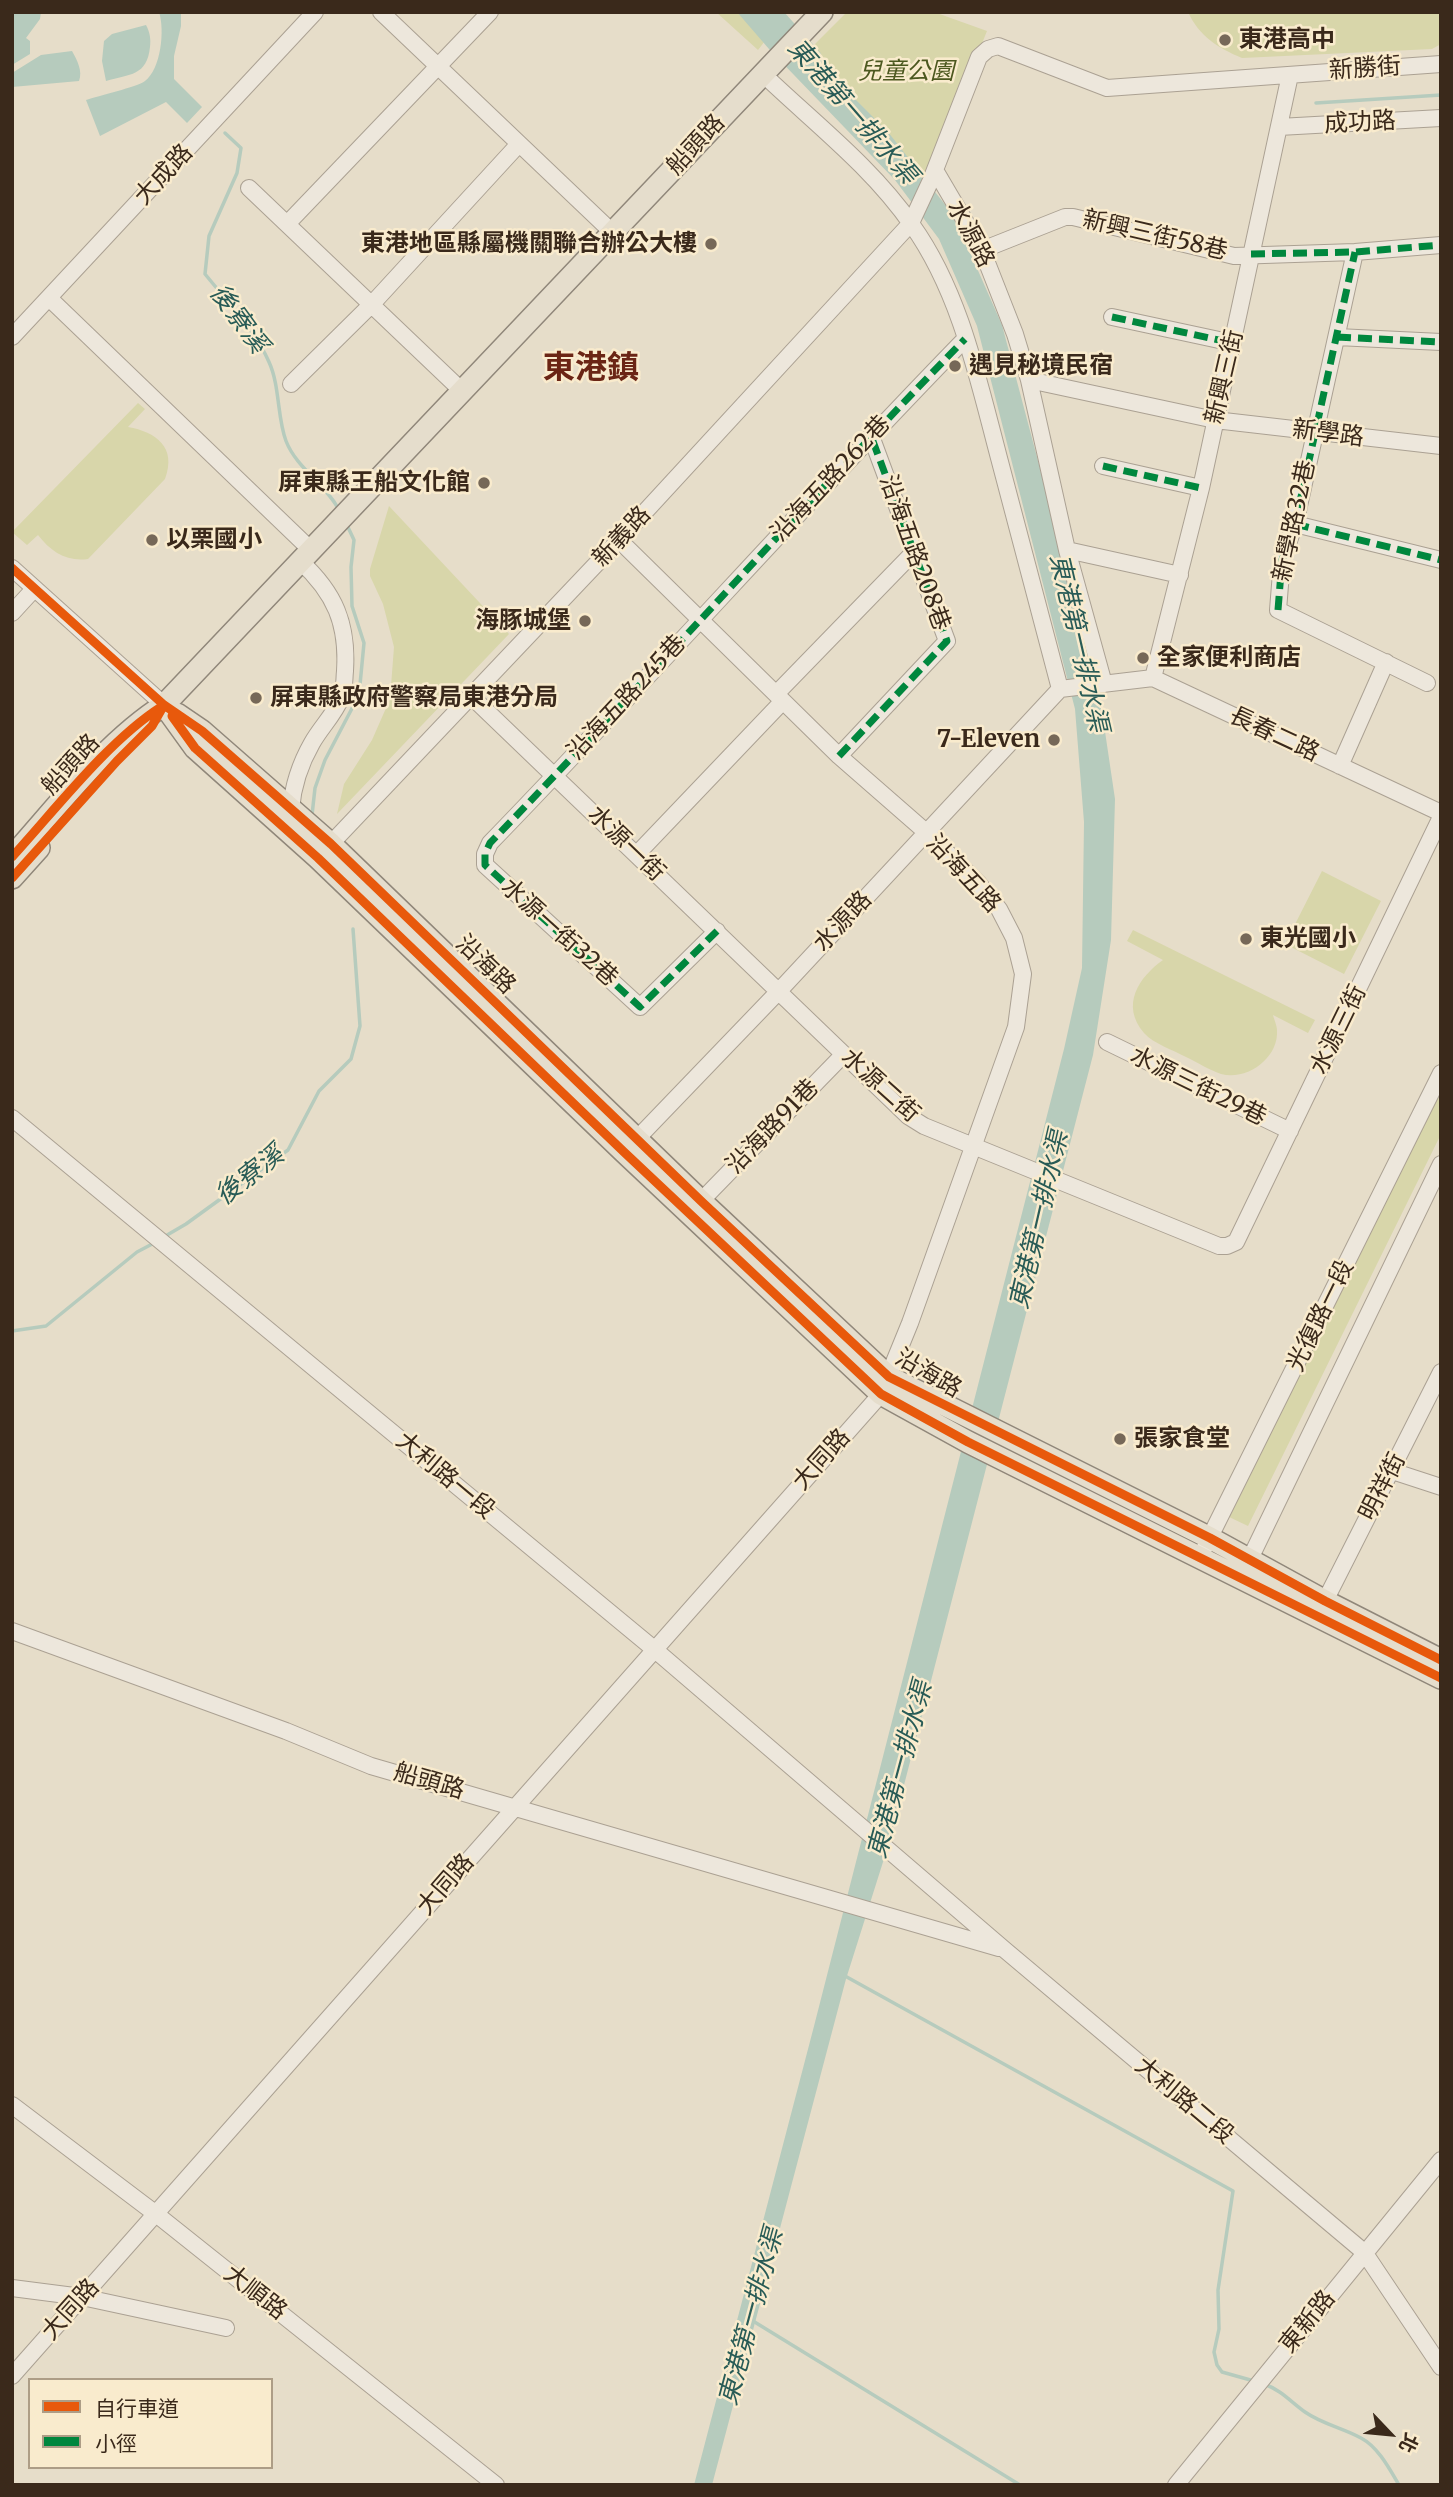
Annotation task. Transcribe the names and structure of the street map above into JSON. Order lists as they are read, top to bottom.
{
  "streets": {
    "main road": ["船頭路", "沿海路"],
    "street": [
      "新勝街",
      "成功路",
      "大成路",
      "水源路",
      "新興三街58巷",
      "新興三街",
      "新學路",
      "沿海五路262巷",
      "新學路32巷",
      "新義路",
      "沿海五路208巷",
      "沿海五路245巷",
      "長春二路",
      "水源一街",
      "沿海五路",
      "水源一街32巷",
      "水源三街",
      "水源二街",
      "水源三街29巷",
      "沿海路91巷",
      "光復路一段",
      "大同路",
      "大利路一段",
      "明祥街",
      "大利路二段",
      "大順路",
      "東新路"
    ]
  },
  "crossings": [
    ["新勝街", "水源路"],
    ["新勝街", "新興三街"],
    ["成功路", "新興三街"],
    ["船頭路", "水源路"],
    ["船頭路", "沿海路"],
    ["船頭路", "大同路"],
    ["船頭路", "大利路一段"],
    ["船頭路", "大利路二段"],
    ["水源路", "新興三街58巷"],
    ["水源路", "新興三街"],
    ["水源路", "新學路"],
    ["水源路", "沿海五路262巷"],
    ["水源路", "新義路"],
    ["水源路", "水源一街"],
    ["水源路", "沿海五路"],
    ["水源路", "沿海路"],
    ["水源路", "水源二街"],
    ["新興三街58巷", "新興三街"],
    ["新興三街58巷", "新學路32巷"],
    ["新興三街", "新學路"],
    ["新興三街", "長春二路"],
    ["新學路", "新學路32巷"],
    ["沿海五路262巷", "沿海五路208巷"],
    ["沿海五路262巷", "沿海五路245巷"],
    ["沿海五路262巷", "沿海五路"],
    ["新義路", "水源一街"],
    ["新義路", "沿海五路"],
    ["新義路", "沿海路"],
    ["沿海五路208巷", "沿海五路"],
    ["沿海五路245巷", "水源一街"],
    ["沿海五路245巷", "沿海五路"],
    ["沿海五路245巷", "水源一街32巷"],
    ["長春二路", "水源三街"],
    ["水源一街", "水源一街32巷"],
    ["水源一街", "水源二街"],
    ["沿海五路", "沿海路"],
    ["沿海五路", "水源二街"],
    ["沿海五路", "大同路"],
    ["沿海路", "沿海路91巷"],
    ["沿海路", "大同路"],
    ["水源三街", "水源二街"],
    ["水源三街", "水源三街29巷"],
    ["水源二街", "沿海路91巷"],
    ["大同路", "大利路一段"],
    ["大同路", "大順路"],
    ["大利路一段", "大利路二段"],
    ["大利路二段", "東新路"]
  ],
  "districts": ["東港鎮"],
  "water": ["東港第一排水渠", "後寮溪"],
  "parks": ["兒童公園"],
  "places": [
    "東港高中",
    "東港地區縣屬機關聯合辦公大樓",
    "遇見秘境民宿",
    "屏東縣王船文化館",
    "以栗國小",
    "海豚城堡",
    "全家便利商店",
    "屏東縣政府警察局東港分局",
    "7-Eleven",
    "東光國小",
    "張家食堂"
  ],
  "legend": ["自行車道", "小徑"],
  "north": "bottom right"
}
